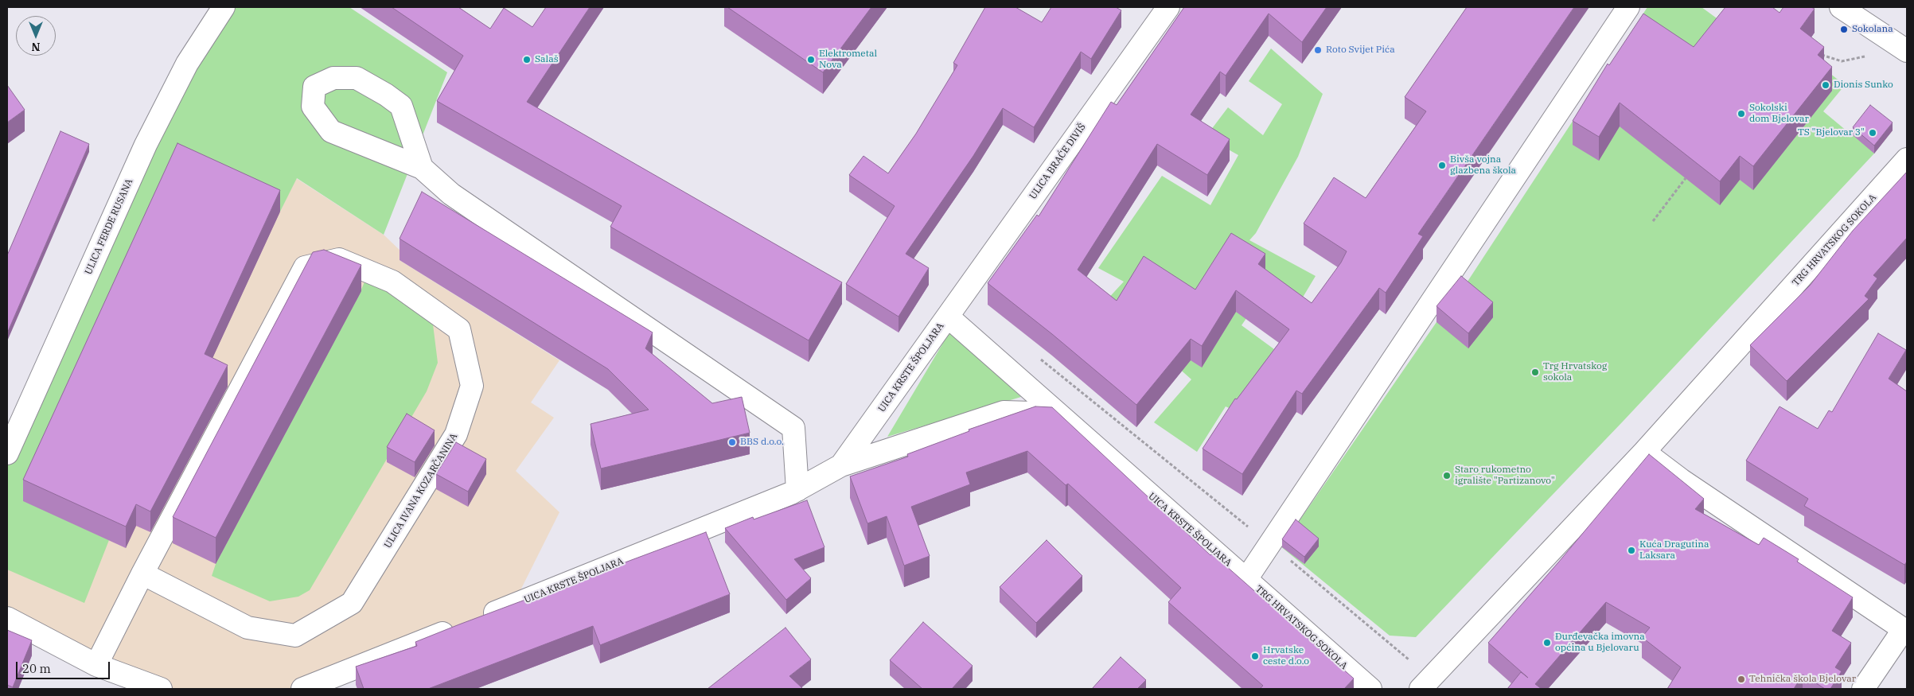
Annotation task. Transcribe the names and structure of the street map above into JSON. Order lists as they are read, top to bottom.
{
  "streets": {
    "street": [
      "ULICA BRAĆE DIVIŠ",
      "ULICA FERDE RUSANA",
      "TRG HRVATSKOG SOKOLA",
      "UICA KRSTE ŠPOLJARA",
      "ULICA IVANA KOZARČANINA"
    ]
  },
  "crossings": [
    ["ULICA BRAĆE DIVIŠ", "UICA KRSTE ŠPOLJARA"],
    ["TRG HRVATSKOG SOKOLA", "UICA KRSTE ŠPOLJARA"]
  ],
  "places": [
    "Sokolana",
    "Roto Svijet Pića",
    "Salaš",
    "Elektrometal Nova",
    "Dionis Sunko",
    "Sokolski dom Bjelovar",
    "TS \"Bjelovar 3\"",
    "Bivša vojna glazbena škola",
    "Trg Hrvatskog sokola",
    "BBS d.o.o.",
    "Staro rukometno igralište \"Partizanovo\"",
    "Kuća Dragutina Laksara",
    "Đurđevačka imovna općina u Bjelovaru",
    "Hrvatske ceste d.o.o",
    "Tehnička škola Bjelovar"
  ],
  "scale_bar": "20 m",
  "north": "bottom"
}
